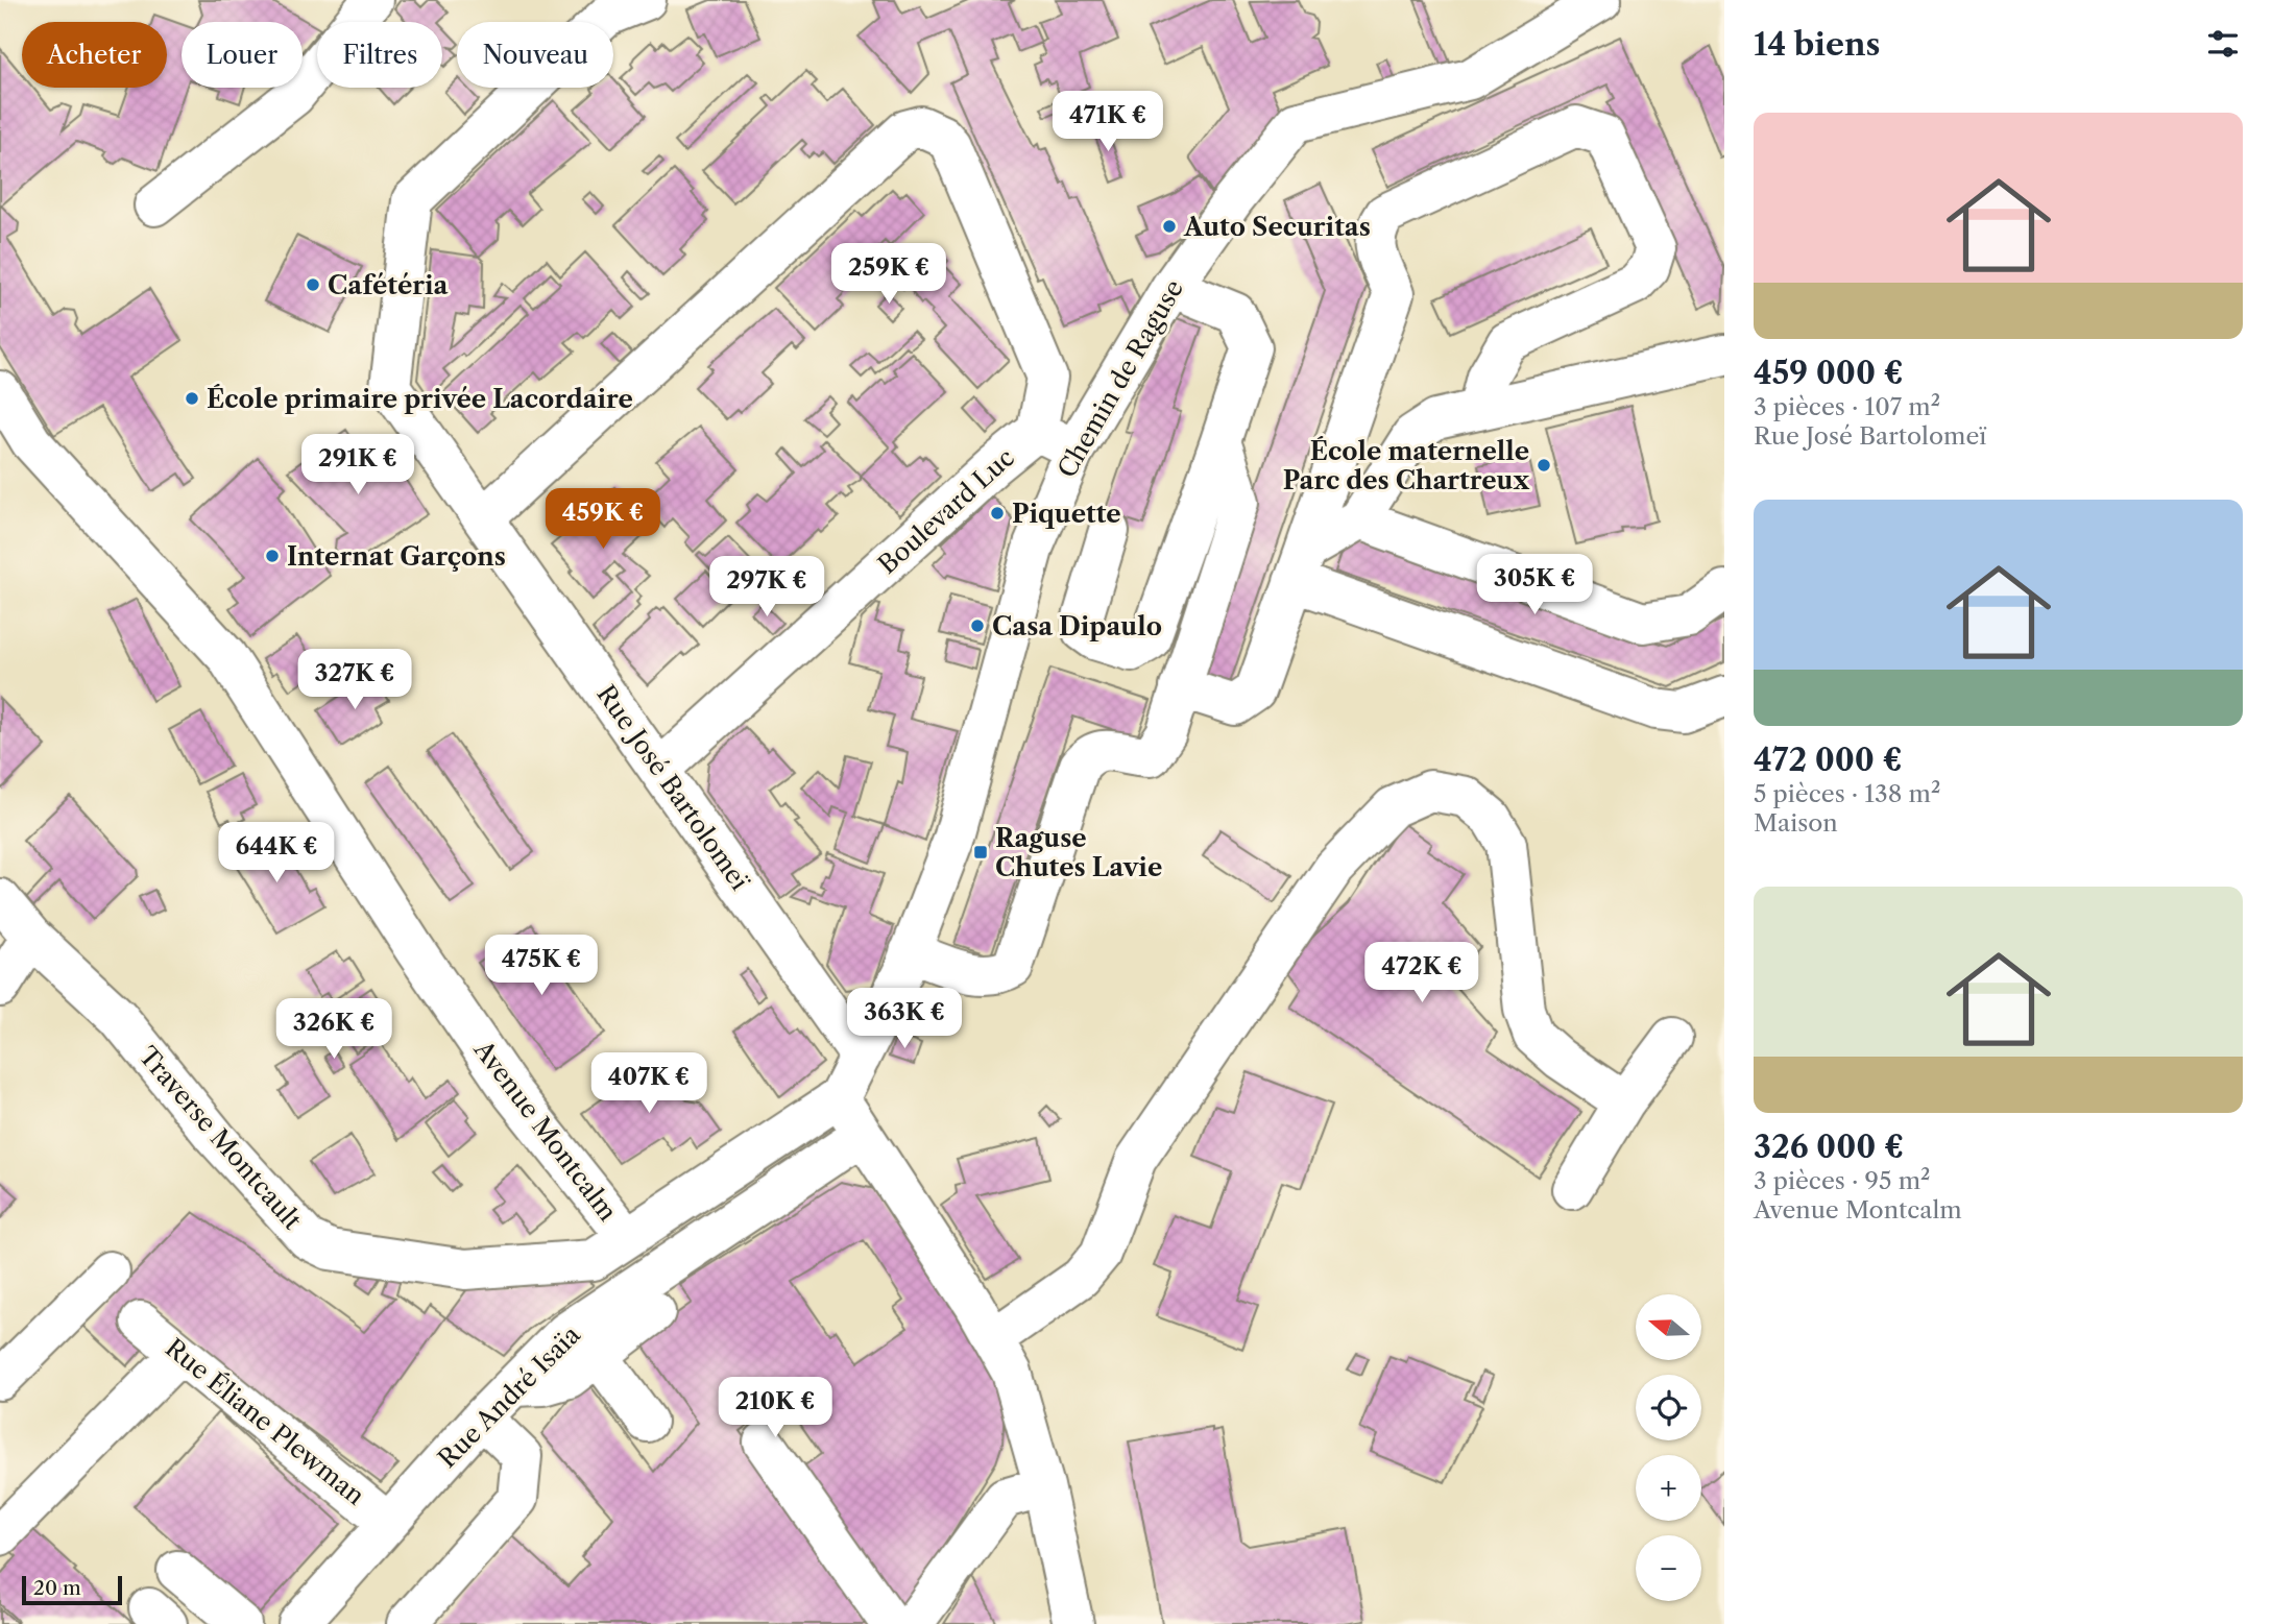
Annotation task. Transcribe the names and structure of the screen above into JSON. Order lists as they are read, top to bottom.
{
  "streets": {
    "street": [
      "Chemin de Raguse",
      "Boulevard Luc",
      "Rue José Bartolomeï",
      "Avenue Montcalm",
      "Traverse Montcault",
      "Rue André Isaïa",
      "Rue Éliane Plewman"
    ]
  },
  "crossings": [
    ["Chemin de Raguse", "Rue José Bartolomeï"],
    ["Chemin de Raguse", "Traverse Montcault"],
    ["Boulevard Luc", "Rue José Bartolomeï"],
    ["Avenue Montcalm", "Traverse Montcault"],
    ["Rue André Isaïa", "Rue Éliane Plewman"]
  ],
  "places": {
    "other": [
      "Auto Securitas",
      "Cafétéria",
      "École primaire privée Lacordaire",
      "École maternelle Parc des Chartreux",
      "Piquette",
      "Internat Garçons",
      "Casa Dipaulo"
    ],
    "transit": ["Raguse Chutes Lavie"]
  },
  "scale_bar": "20 m",
  "north": "left",
  "page": {
    "heading": "14 biens",
    "chip": [
      "Acheter",
      "Louer",
      "Filtres",
      "Nouveau"
    ],
    "list": [
      {
        "name": "459 000 €",
        "note": "3 pièces · 107 m² · Rue José Bartolomeï"
      },
      {
        "name": "472 000 €",
        "note": "5 pièces · 138 m² · Maison"
      },
      {
        "name": "326 000 €",
        "note": "3 pièces · 95 m² · Avenue Montcalm"
      }
    ],
    "price": [
      "471K €",
      "259K €",
      "291K €",
      "459K €",
      "305K €",
      "297K €",
      "327K €",
      "644K €",
      "475K €",
      "472K €",
      "363K €",
      "326K €",
      "407K €",
      "210K €"
    ],
    "map_buttons": ["+", "−"],
    "scale": "20 m"
  }
}
